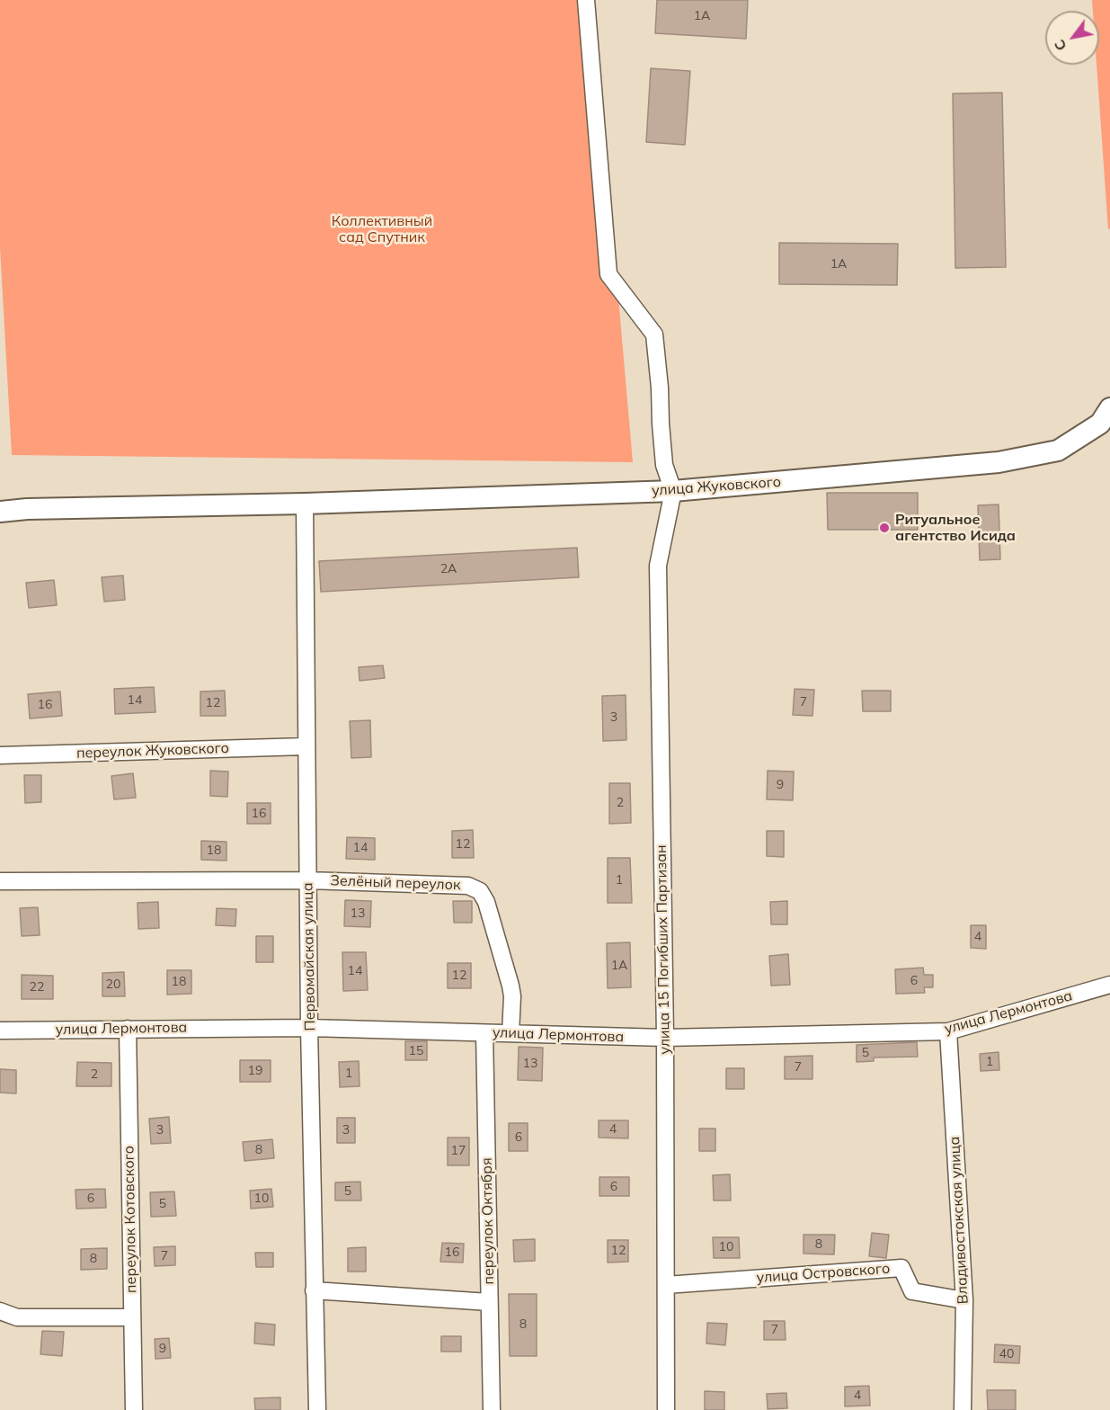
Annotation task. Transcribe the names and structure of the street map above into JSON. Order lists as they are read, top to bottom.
{
  "streets": {
    "street": [
      "улица Жуковского",
      "переулок Жуковского",
      "Зелёный переулок",
      "улица 15 Погибших Партизан",
      "Первомайская улица",
      "улица Лермонтова",
      "переулок Котовского",
      "Владивостокская улица",
      "переулок Октября",
      "улица Островского"
    ]
  },
  "crossings": [
    ["улица Жуковского", "улица 15 Погибших Партизан"],
    ["улица Жуковского", "Первомайская улица"],
    ["переулок Жуковского", "Первомайская улица"],
    ["Зелёный переулок", "Первомайская улица"],
    ["Зелёный переулок", "улица Лермонтова"],
    ["улица 15 Погибших Партизан", "улица Лермонтова"],
    ["улица 15 Погибших Партизан", "улица Островского"],
    ["Первомайская улица", "улица Лермонтова"],
    ["улица Лермонтова", "переулок Котовского"],
    ["улица Лермонтова", "Владивостокская улица"],
    ["улица Лермонтова", "переулок Октября"],
    ["Владивостокская улица", "улица Островского"]
  ],
  "parks": ["Коллективный сад Спутник"],
  "places": ["Ритуальное агентство Исида"],
  "house_numbers": [
    "1А",
    "1А",
    "2А",
    "14",
    "7",
    "12",
    "16",
    "3",
    "9",
    "2",
    "16",
    "12",
    "14",
    "18",
    "1",
    "13",
    "4",
    "1А",
    "14",
    "12",
    "6",
    "18",
    "20",
    "22",
    "15",
    "5",
    "1",
    "13",
    "7",
    "19",
    "1",
    "2",
    "4",
    "3",
    "3",
    "6",
    "8",
    "17",
    "6",
    "5",
    "6",
    "10",
    "5",
    "8",
    "10",
    "12",
    "16",
    "7",
    "8",
    "8",
    "7",
    "9",
    "40",
    "4"
  ],
  "north": "bottom left"
}
